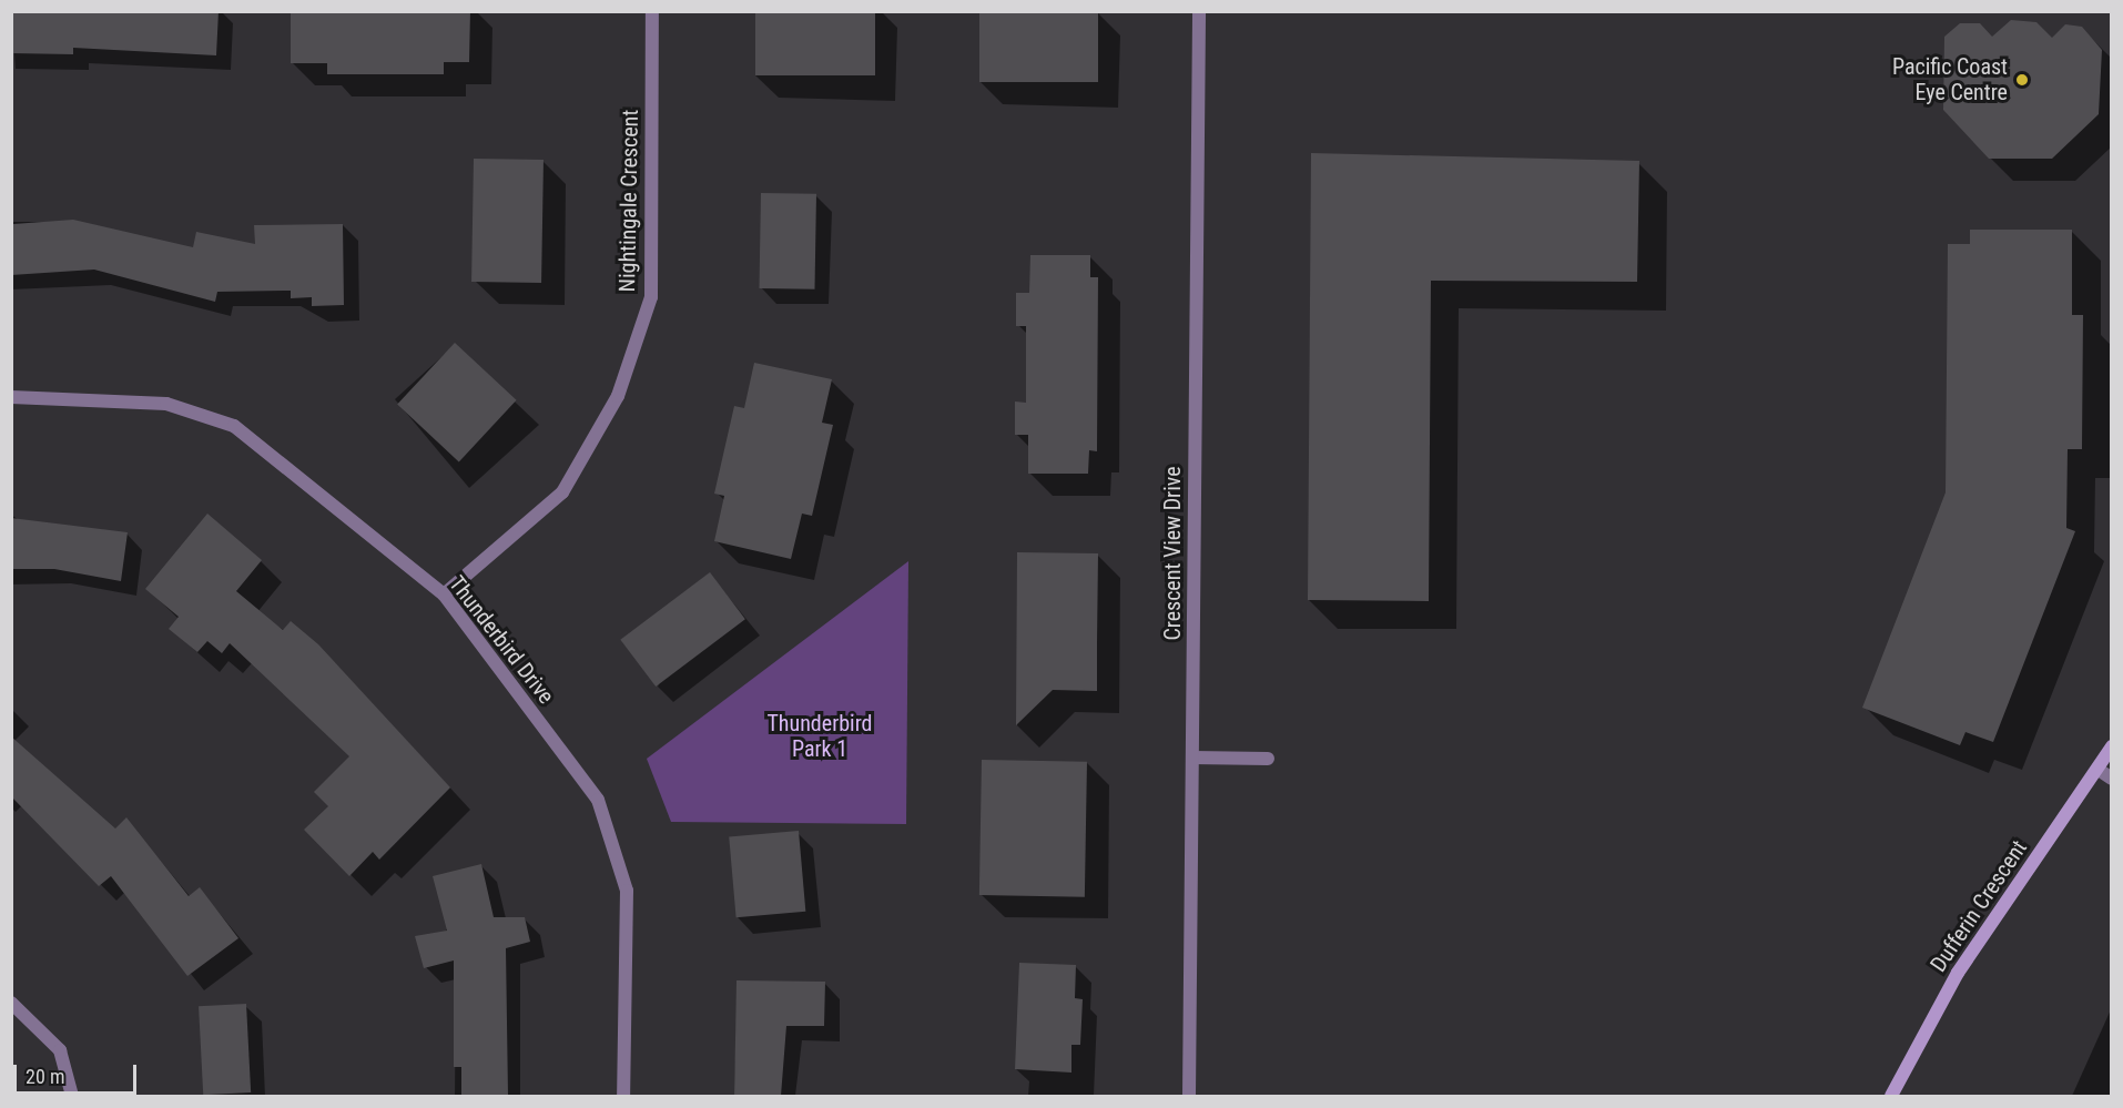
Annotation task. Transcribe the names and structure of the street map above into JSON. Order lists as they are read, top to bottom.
{
  "streets": {
    "street": [
      "Nightingale Crescent",
      "Crescent View Drive",
      "Thunderbird Drive",
      "Dufferin Crescent"
    ]
  },
  "crossings": [
    ["Nightingale Crescent", "Thunderbird Drive"]
  ],
  "parks": ["Thunderbird Park 1"],
  "places": ["Pacific Coast Eye Centre"],
  "scale_bar": "20 m"
}
